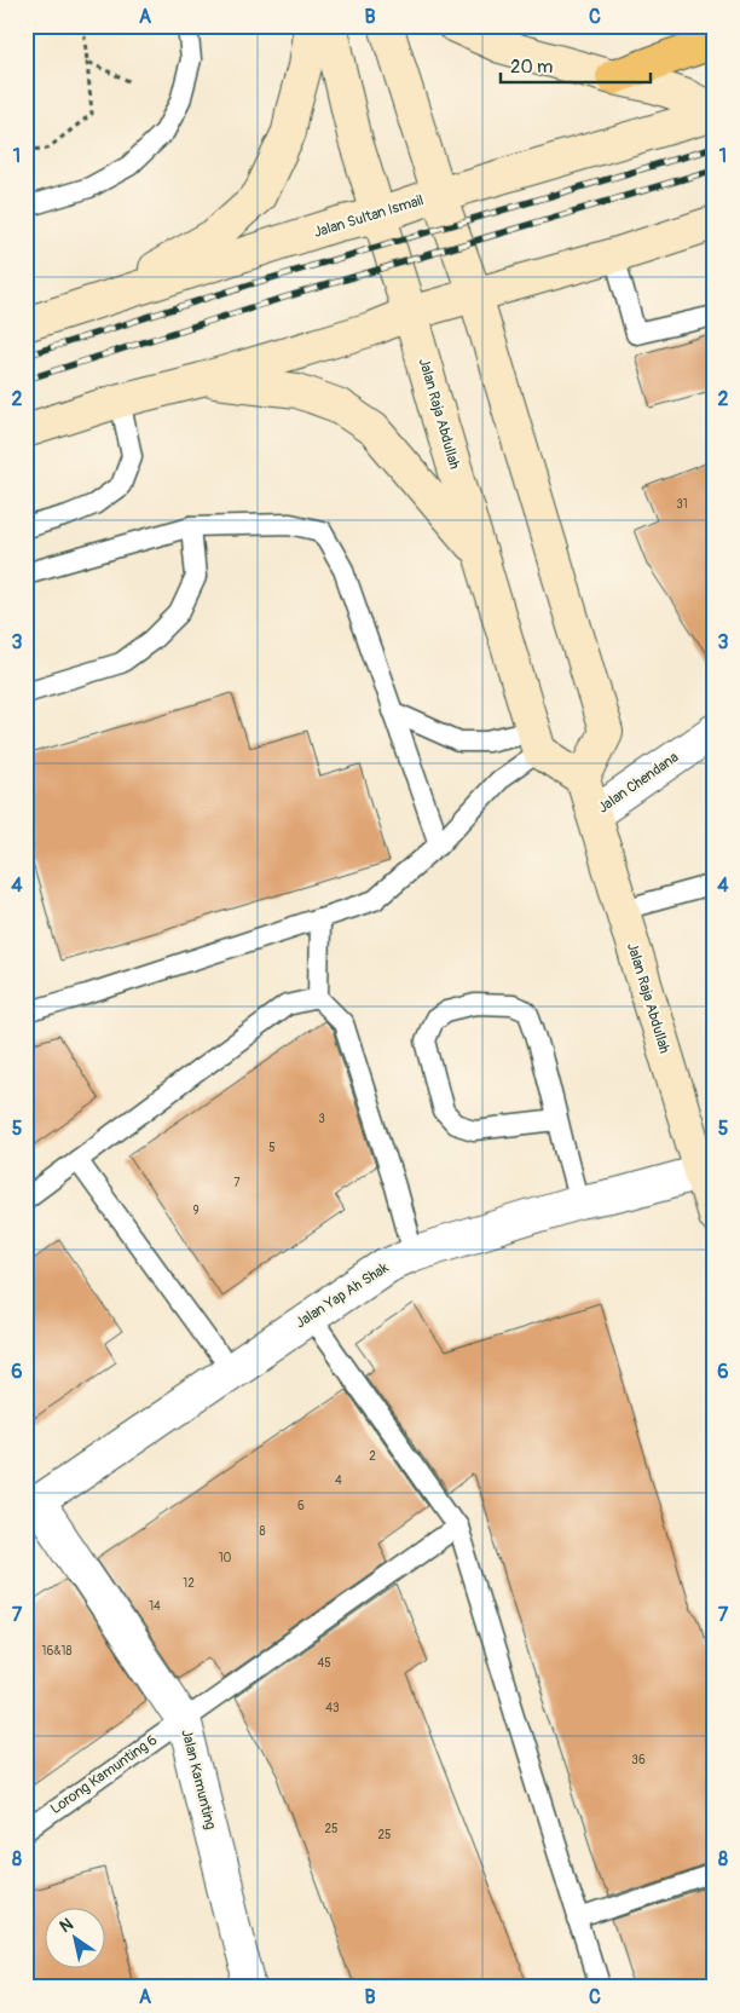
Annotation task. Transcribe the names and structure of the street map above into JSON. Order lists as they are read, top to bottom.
{
  "streets": {
    "street": [
      "Jalan Sultan Ismail",
      "Jalan Raja Abdullah",
      "Jalan Chendana",
      "Jalan Yap Ah Shak",
      "Jalan Kamunting"
    ],
    "lane": ["Lorong Kamunting 6"]
  },
  "crossings": [
    ["Jalan Sultan Ismail", "Jalan Raja Abdullah"],
    ["Jalan Raja Abdullah", "Jalan Chendana"],
    ["Jalan Raja Abdullah", "Jalan Yap Ah Shak"],
    ["Jalan Yap Ah Shak", "Jalan Kamunting"],
    ["Lorong Kamunting 6", "Jalan Kamunting"]
  ],
  "house_numbers": [
    "31",
    "3",
    "5",
    "7",
    "9",
    "2",
    "4",
    "6",
    "8",
    "10",
    "12",
    "14",
    "16&18",
    "45",
    "43",
    "36",
    "25",
    "25"
  ],
  "scale_bar": "20 m",
  "north": "top left",
  "grid": {
    "columns": ["A", "B", "C"],
    "rows": [
      "1",
      "2",
      "3",
      "4",
      "5",
      "6",
      "7",
      "8"
    ]
  }
}
